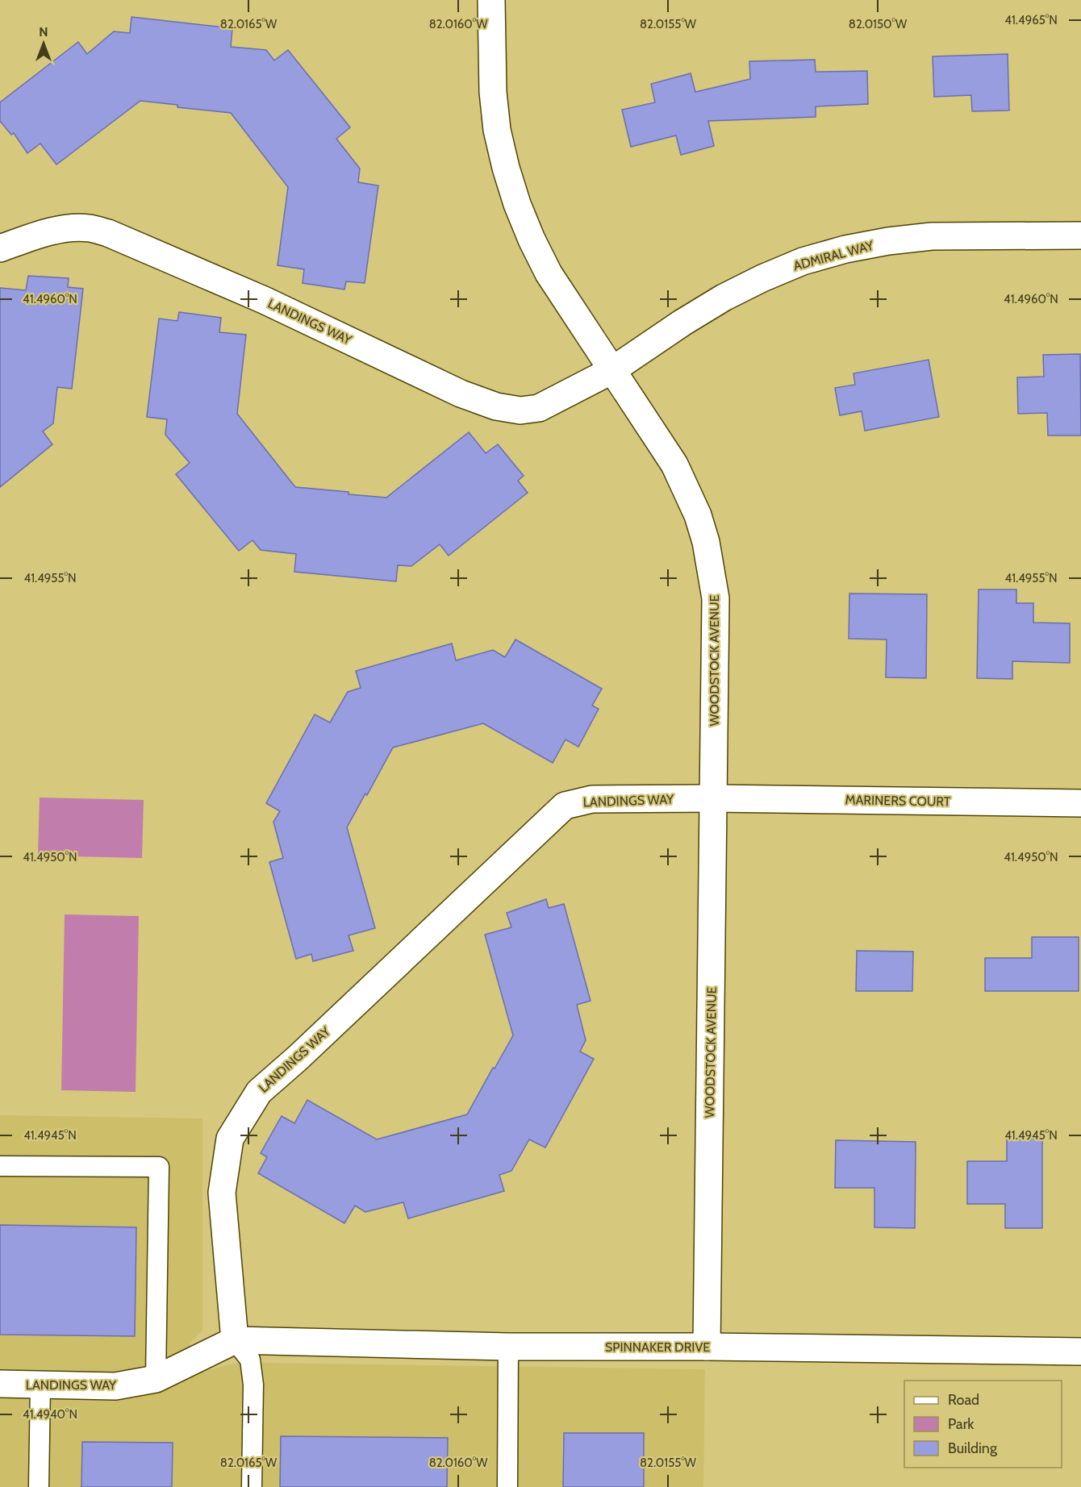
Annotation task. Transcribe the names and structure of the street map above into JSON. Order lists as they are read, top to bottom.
{
  "streets": {
    "street": [
      "ADMIRAL WAY",
      "LANDINGS WAY",
      "WOODSTOCK AVENUE",
      "MARINERS COURT",
      "SPINNAKER DRIVE"
    ]
  },
  "crossings": [
    ["ADMIRAL WAY", "LANDINGS WAY"],
    ["ADMIRAL WAY", "WOODSTOCK AVENUE"],
    ["LANDINGS WAY", "WOODSTOCK AVENUE"],
    ["LANDINGS WAY", "MARINERS COURT"],
    ["LANDINGS WAY", "SPINNAKER DRIVE"],
    ["WOODSTOCK AVENUE", "MARINERS COURT"],
    ["WOODSTOCK AVENUE", "SPINNAKER DRIVE"]
  ],
  "legend": ["Road", "Park", "Building"],
  "north": "top",
  "coordinates": [
    "41.4965°N",
    "82.0165°W",
    "82.0160°W",
    "82.0155°W",
    "82.0150°W",
    "41.4960°N",
    "41.4955°N",
    "41.4950°N",
    "41.4945°N",
    "41.4940°N"
  ]
}
